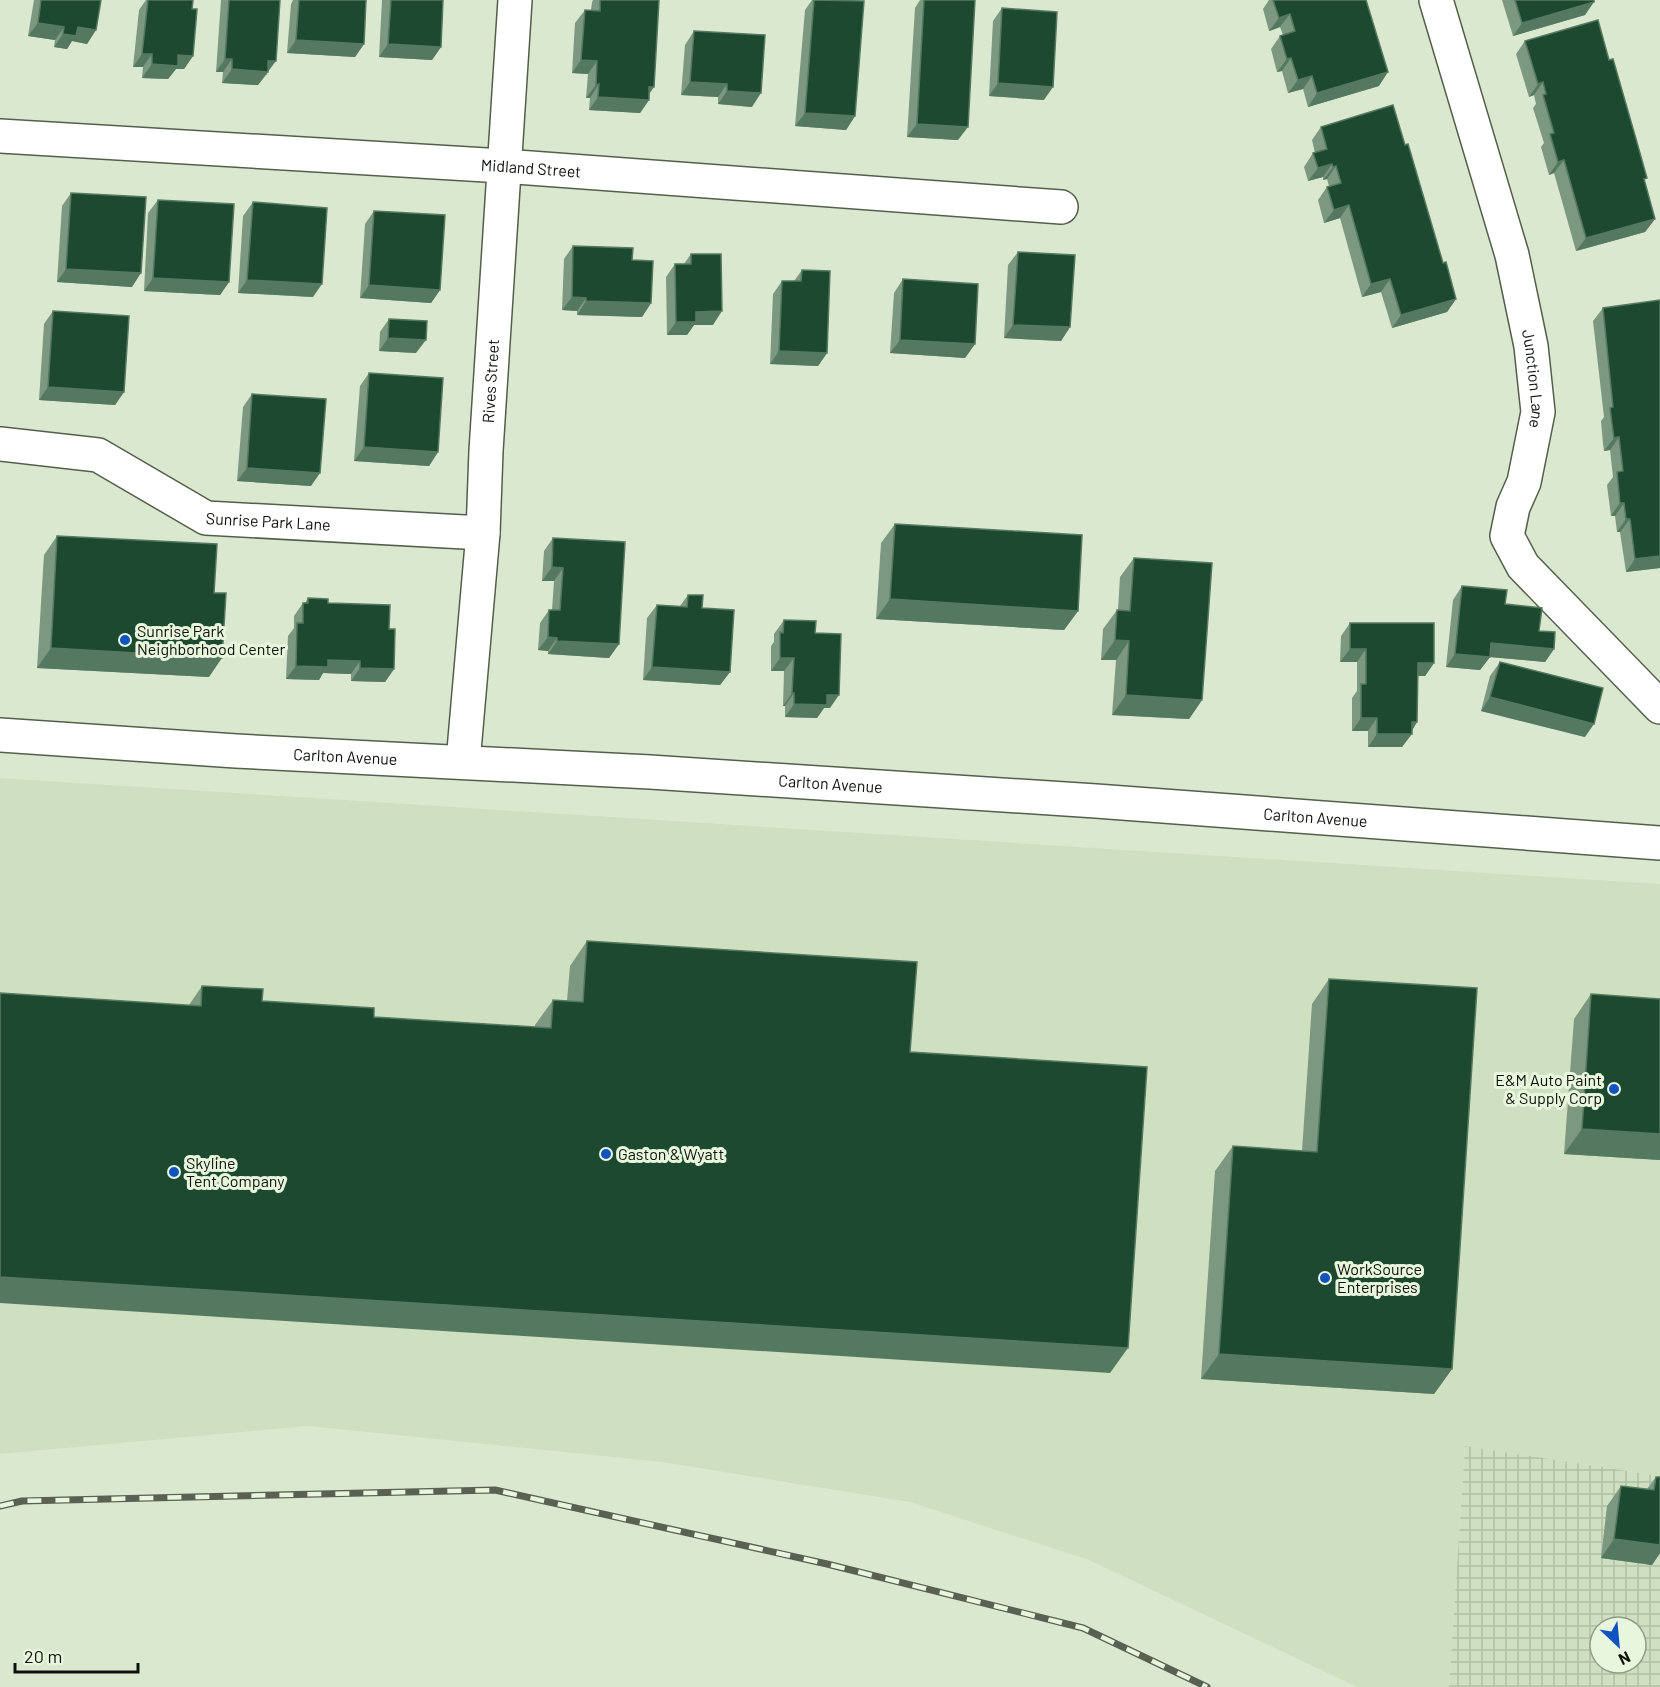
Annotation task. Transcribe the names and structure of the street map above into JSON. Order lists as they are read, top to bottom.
{
  "streets": {
    "street": [
      "Midland Street",
      "Junction Lane",
      "Rives Street",
      "Sunrise Park Lane",
      "Carlton Avenue"
    ]
  },
  "crossings": [
    ["Midland Street", "Rives Street"],
    ["Rives Street", "Sunrise Park Lane"],
    ["Rives Street", "Carlton Avenue"]
  ],
  "places": [
    "Sunrise Park Neighborhood Center",
    "E&M Auto Paint & Supply Corp",
    "Gaston & Wyatt",
    "Skyline Tent Company",
    "WorkSource Enterprises"
  ],
  "scale_bar": "20 m",
  "north": "bottom right"
}
